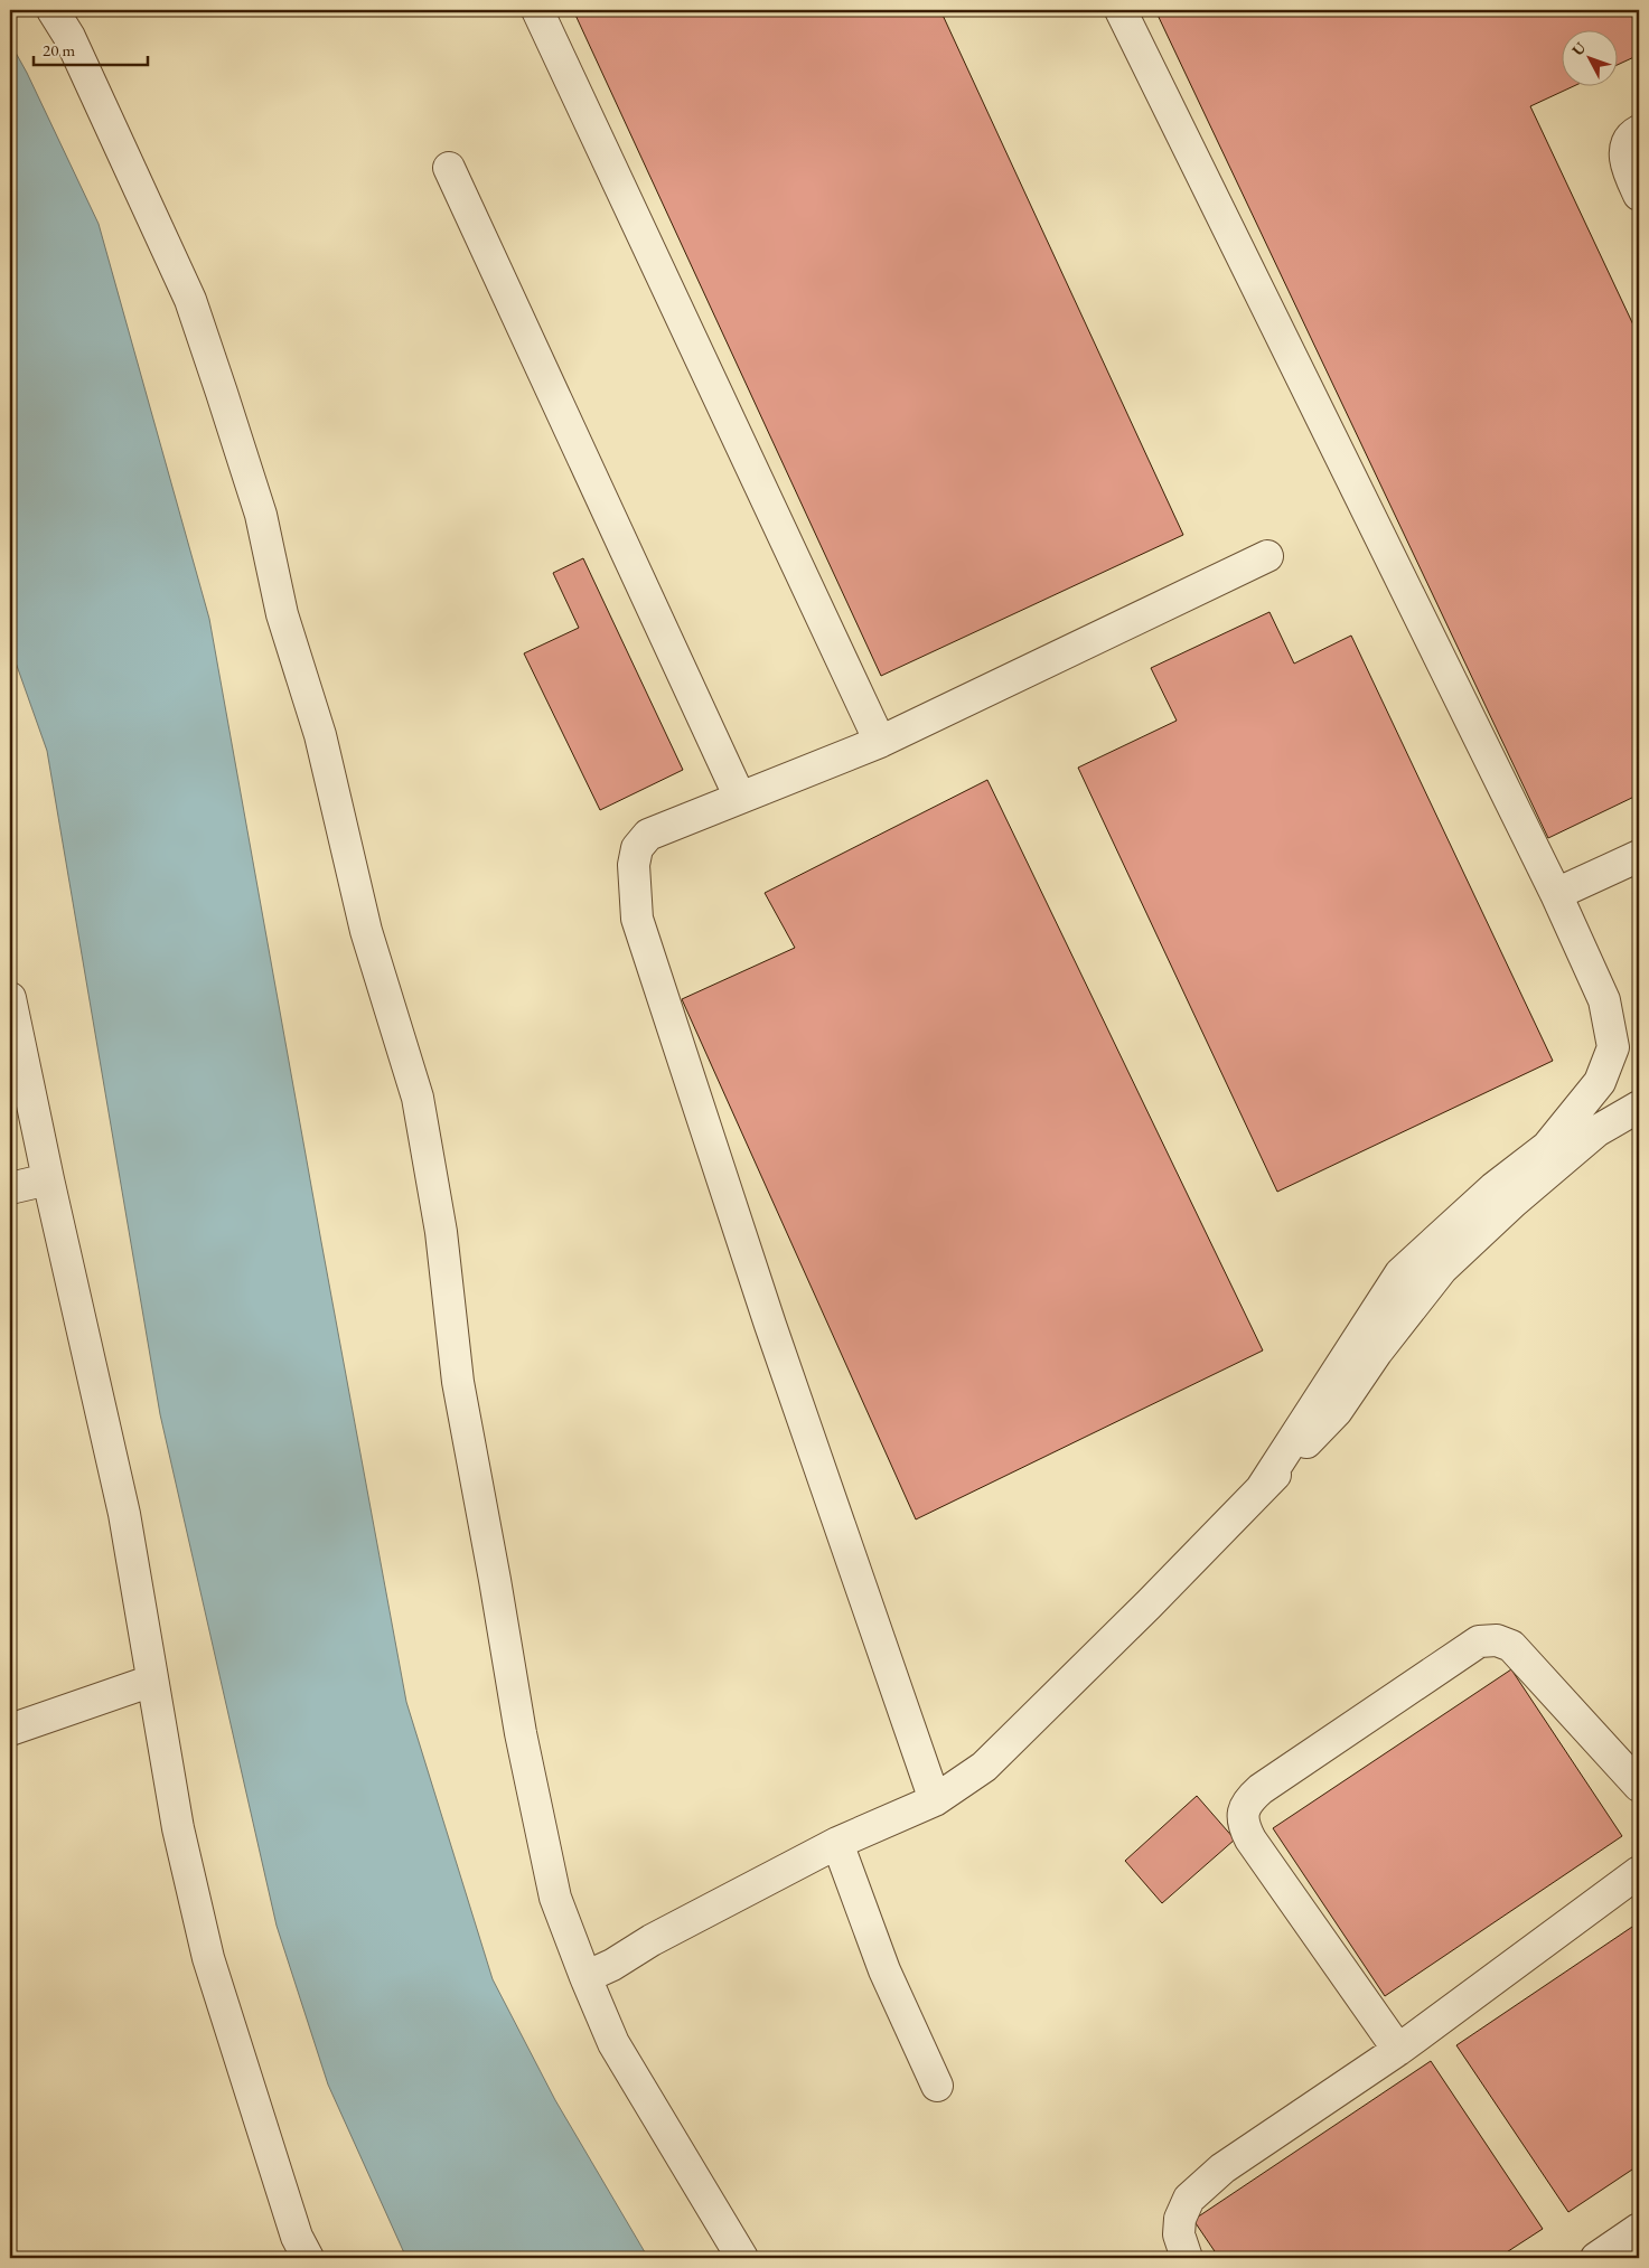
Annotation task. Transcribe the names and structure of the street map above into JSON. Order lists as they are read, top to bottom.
{
  "scale_bar": "20 m",
  "north": "top left"
}
